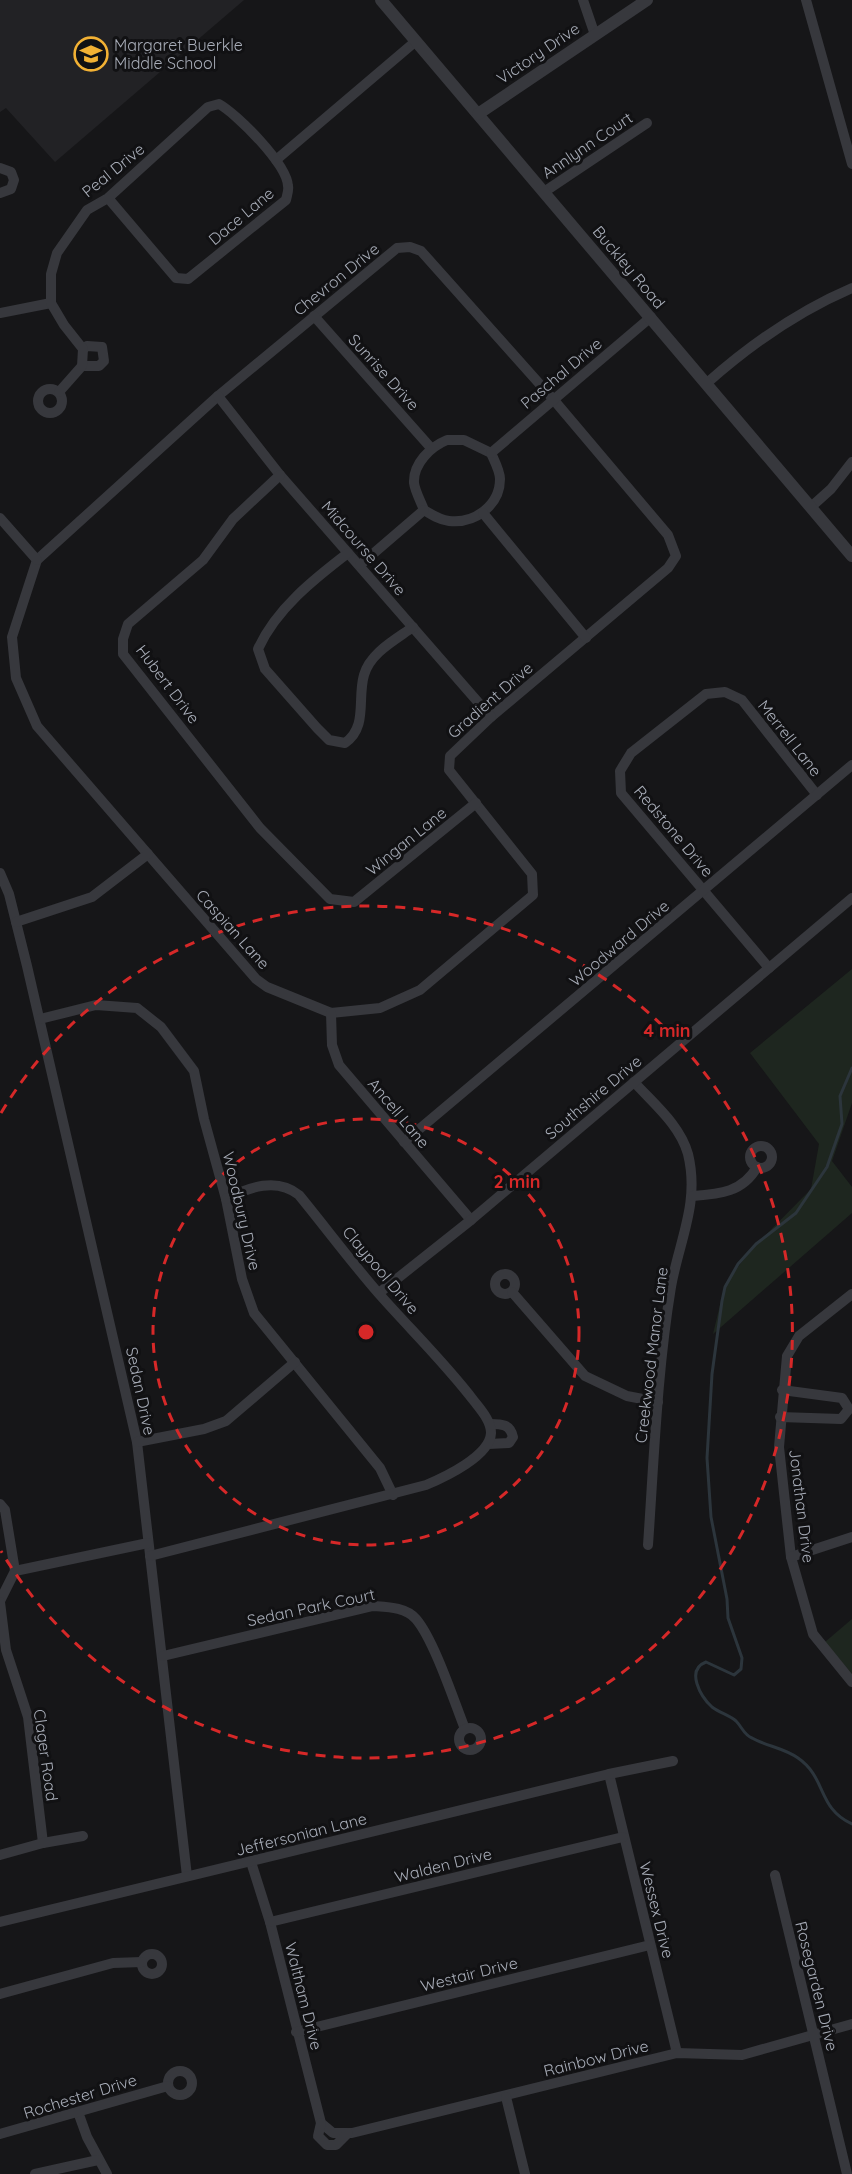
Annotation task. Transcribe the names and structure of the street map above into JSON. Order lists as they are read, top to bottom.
{
  "streets": {
    "street": [
      "Victory Drive",
      "Annlynn Court",
      "Peal Drive",
      "Dace Lane",
      "Buckley Road",
      "Chevron Drive",
      "Sunrise Drive",
      "Paschal Drive",
      "Midcourse Drive",
      "Hubert Drive",
      "Gradient Drive",
      "Merrell Lane",
      "Redstone Drive",
      "Wingan Lane",
      "Caspian Lane",
      "Woodward Drive",
      "Southshire Drive",
      "Ancell Lane",
      "Woodbury Drive",
      "Claypool Drive",
      "Creekwood Manor Lane",
      "Sedan Drive",
      "Jonathan Drive",
      "Sedan Park Court",
      "Clager Road",
      "Jeffersonian Lane",
      "Walden Drive",
      "Wessex Drive",
      "Westair Drive",
      "Rosegarden Drive",
      "Waltham Drive",
      "Rainbow Drive",
      "Rochester Drive"
    ]
  },
  "crossings": [
    ["Victory Drive", "Buckley Road"],
    ["Annlynn Court", "Buckley Road"],
    ["Peal Drive", "Dace Lane"],
    ["Buckley Road", "Paschal Drive"],
    ["Chevron Drive", "Sunrise Drive"],
    ["Chevron Drive", "Paschal Drive"],
    ["Chevron Drive", "Midcourse Drive"],
    ["Chevron Drive", "Gradient Drive"],
    ["Chevron Drive", "Caspian Lane"],
    ["Sunrise Drive", "Paschal Drive"],
    ["Midcourse Drive", "Hubert Drive"],
    ["Midcourse Drive", "Gradient Drive"],
    ["Hubert Drive", "Wingan Lane"],
    ["Gradient Drive", "Wingan Lane"],
    ["Gradient Drive", "Caspian Lane"],
    ["Merrell Lane", "Redstone Drive"],
    ["Merrell Lane", "Woodward Drive"],
    ["Redstone Drive", "Woodward Drive"],
    ["Redstone Drive", "Southshire Drive"],
    ["Caspian Lane", "Ancell Lane"],
    ["Woodward Drive", "Ancell Lane"],
    ["Southshire Drive", "Ancell Lane"],
    ["Southshire Drive", "Claypool Drive"],
    ["Southshire Drive", "Creekwood Manor Lane"],
    ["Woodbury Drive", "Claypool Drive"],
    ["Woodbury Drive", "Sedan Drive"],
    ["Claypool Drive", "Sedan Drive"],
    ["Sedan Drive", "Sedan Park Court"],
    ["Sedan Drive", "Jeffersonian Lane"],
    ["Jeffersonian Lane", "Wessex Drive"],
    ["Jeffersonian Lane", "Waltham Drive"],
    ["Walden Drive", "Wessex Drive"],
    ["Walden Drive", "Waltham Drive"],
    ["Wessex Drive", "Westair Drive"],
    ["Wessex Drive", "Rainbow Drive"],
    ["Westair Drive", "Waltham Drive"],
    ["Rosegarden Drive", "Rainbow Drive"],
    ["Waltham Drive", "Rainbow Drive"]
  ],
  "places": {
    "school or university": ["Margaret Buerkle Middle School"]
  },
  "rings": ["4 min", "2 min"]
}
